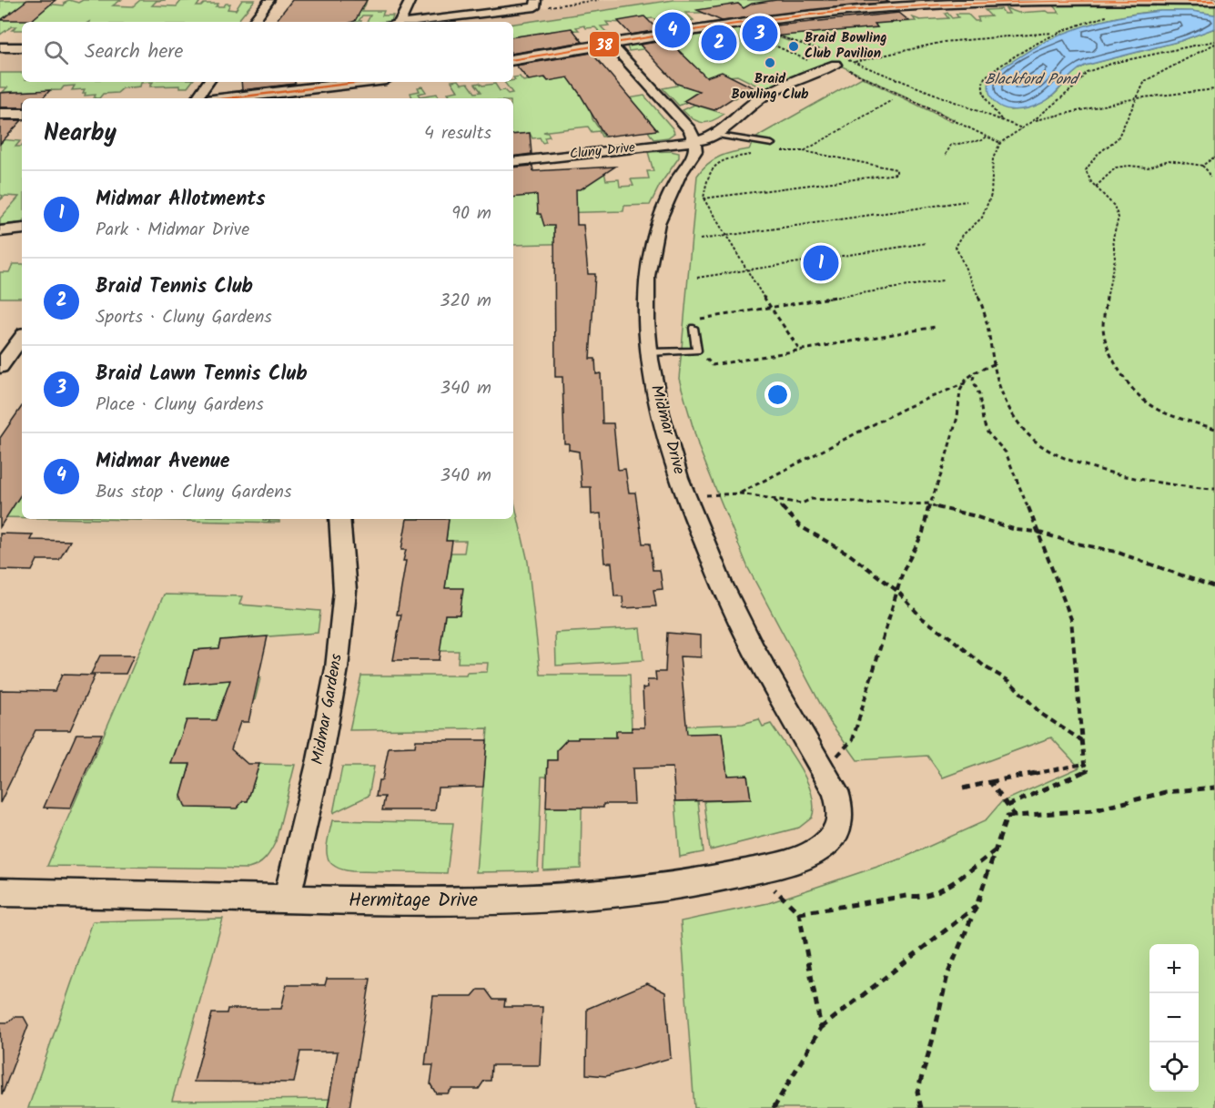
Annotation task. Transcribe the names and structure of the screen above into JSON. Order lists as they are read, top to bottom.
{
  "streets": {
    "street": [
      "Cluny Drive",
      "Midmar Drive",
      "Midmar Gardens",
      "Hermitage Drive"
    ]
  },
  "crossings": [
    ["Cluny Drive", "Midmar Drive"],
    ["Midmar Drive", "Hermitage Drive"],
    ["Midmar Gardens", "Hermitage Drive"]
  ],
  "water": ["Blackford Pond"],
  "places": ["Braid Bowling Club Pavilion", "Braid Bowling Club"],
  "lines": ["transit line 38"],
  "page": {
    "pins": [
      "4",
      "3",
      "2",
      "1"
    ],
    "search": "Search here",
    "heading": ["Nearby", "4 results"],
    "list": [
      {
        "mark": "1",
        "name": "Midmar Allotments",
        "note": "Park · Midmar Drive",
        "value": "90 m"
      },
      {
        "mark": "2",
        "name": "Braid Tennis Club",
        "note": "Sports · Cluny Gardens",
        "value": "320 m"
      },
      {
        "mark": "3",
        "name": "Braid Lawn Tennis Club",
        "note": "Place · Cluny Gardens",
        "value": "340 m"
      },
      {
        "mark": "4",
        "name": "Midmar Avenue",
        "note": "Bus stop · Cluny Gardens",
        "value": "340 m"
      }
    ],
    "map_buttons": ["+", "−"]
  }
}
